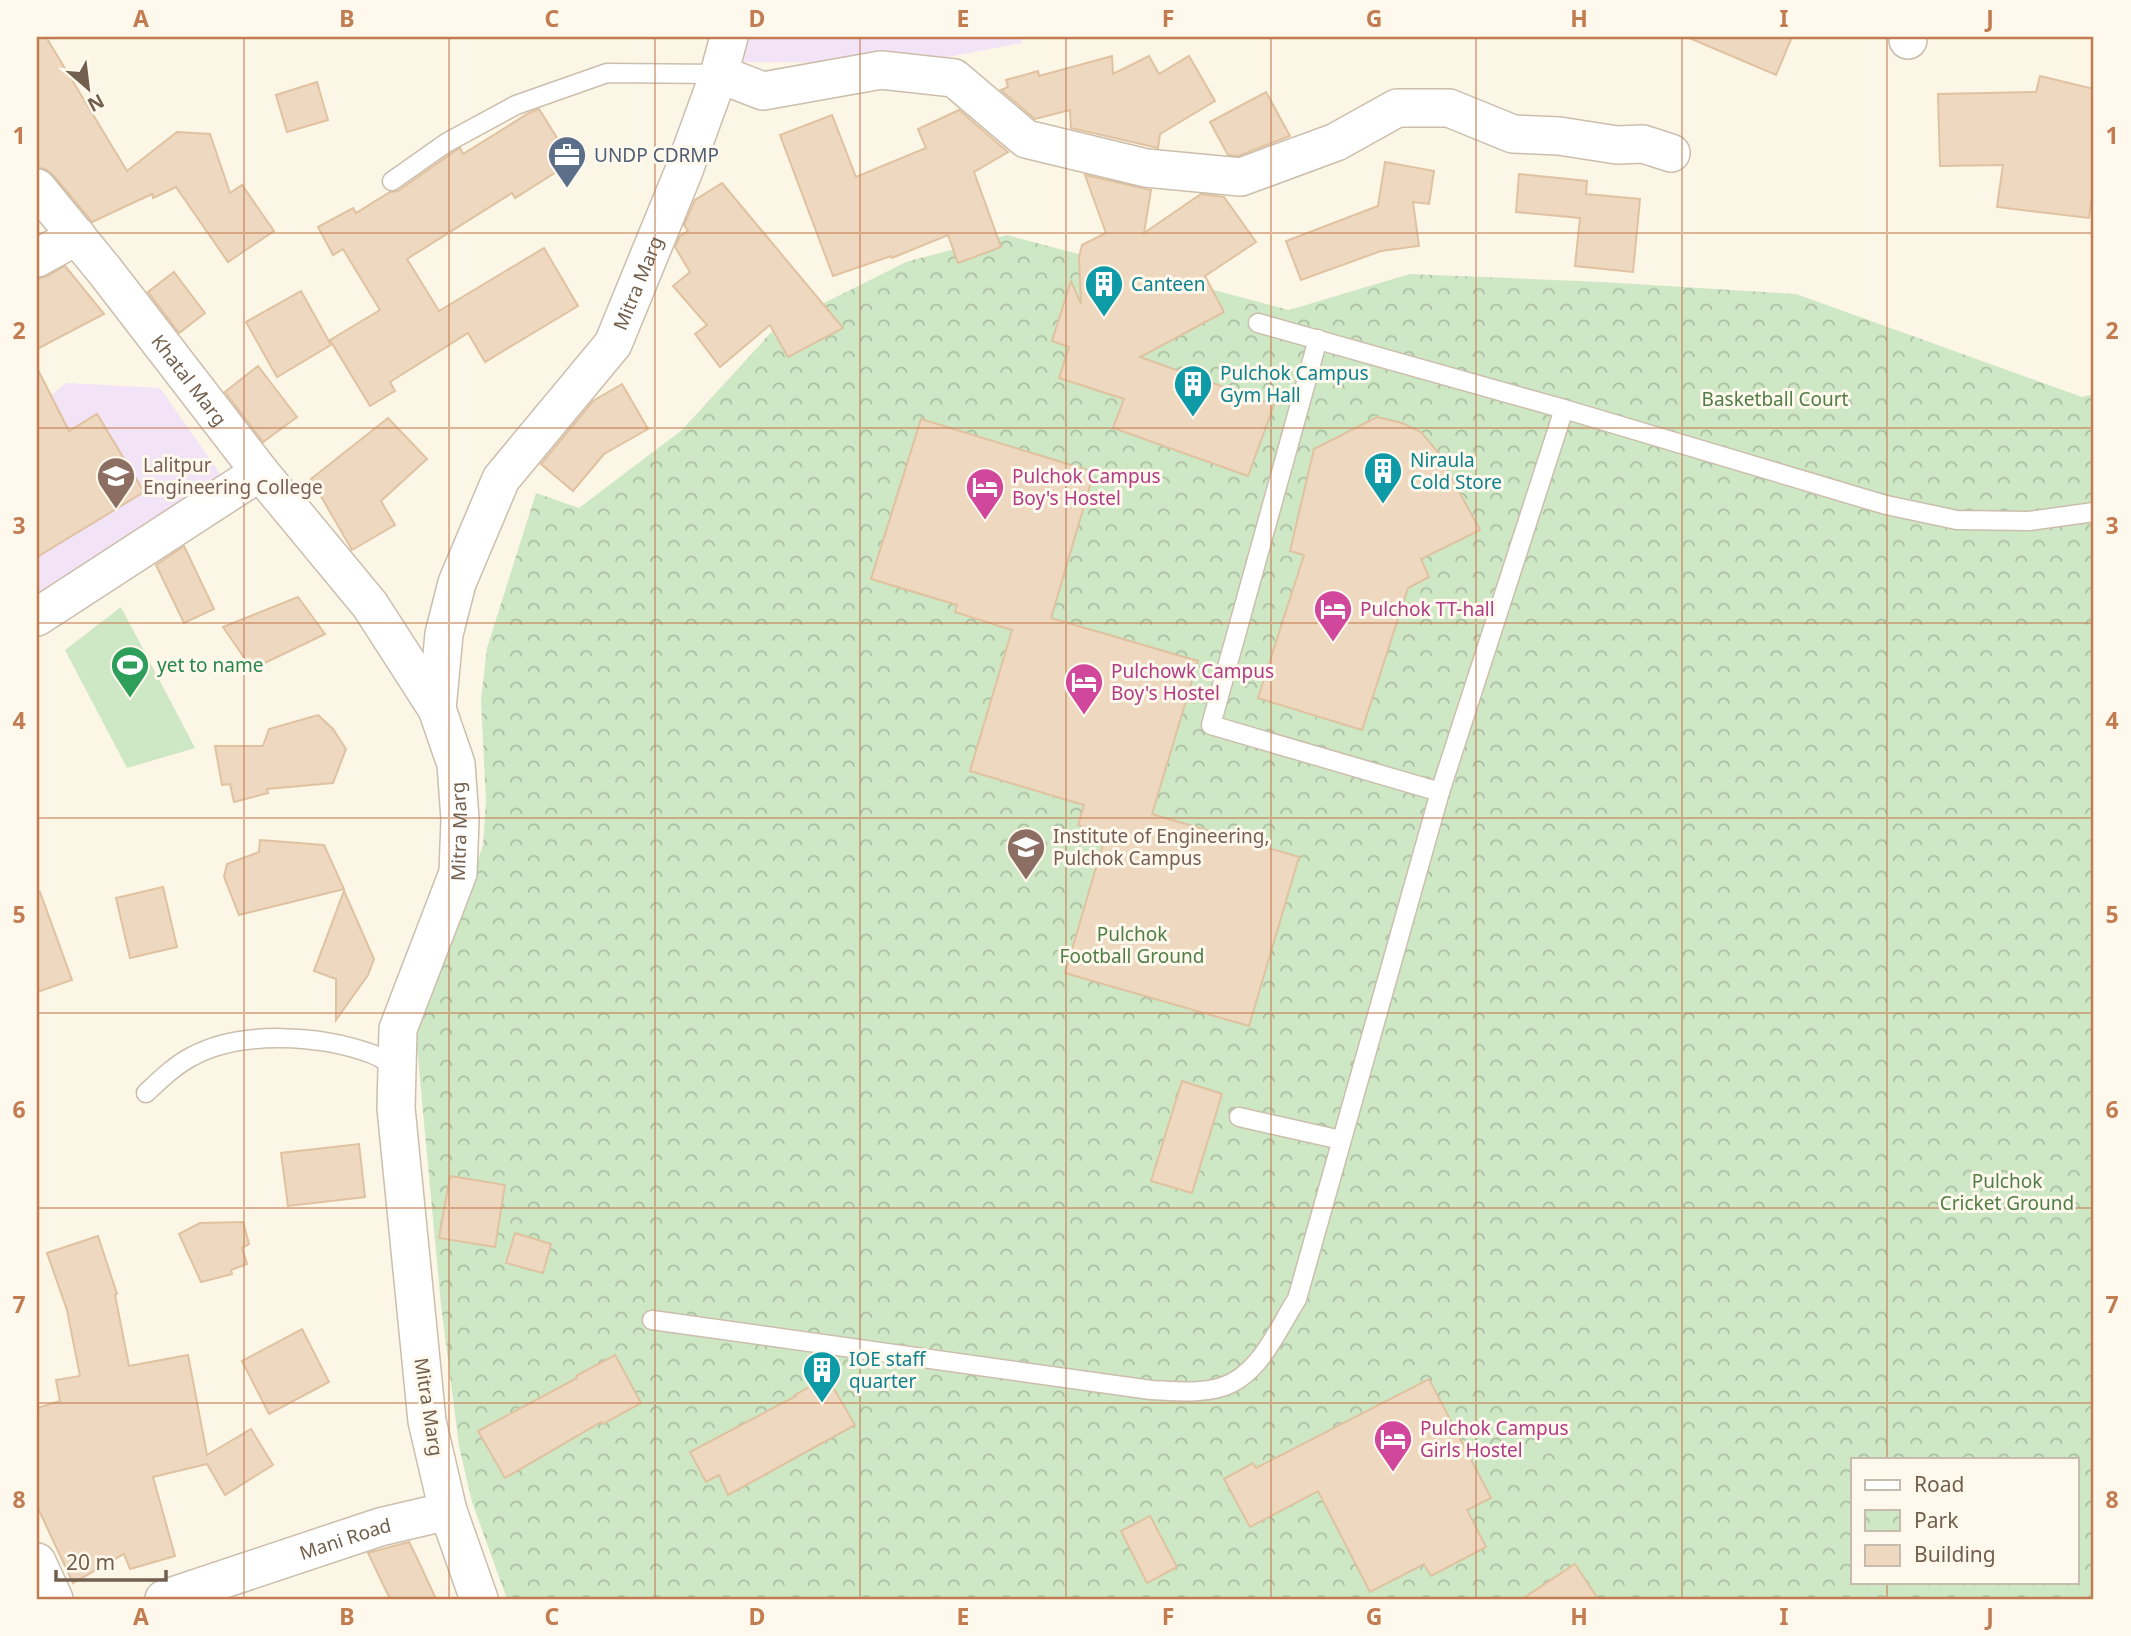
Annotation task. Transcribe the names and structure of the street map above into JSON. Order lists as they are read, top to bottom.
{
  "streets": {
    "street": ["Mitra Marg", "Khatal Marg", "Mani Road"]
  },
  "crossings": [
    ["Mitra Marg", "Khatal Marg"],
    ["Mitra Marg", "Mani Road"]
  ],
  "parks": ["Basketball Court", "Pulchok Football Ground", "Pulchok Cricket Ground"],
  "places": {
    "office": ["UNDP CDRMP"],
    "building": [
      "Canteen",
      "Pulchok Campus Gym Hall",
      "Niraula Cold Store",
      "IOE staff quarter"
    ],
    "school or university": ["Lalitpur Engineering College", "Institute of Engineering, Pulchok Campus"],
    "hotel": [
      "Pulchok Campus Boy's Hostel",
      "Pulchok TT-hall",
      "Pulchowk Campus Boy's Hostel",
      "Pulchok Campus Girls Hostel"
    ],
    "sports": ["yet to name"]
  },
  "legend": ["Road", "Park", "Building"],
  "scale_bar": "20 m",
  "north": "bottom right",
  "grid": {
    "columns": [
      "A",
      "B",
      "C",
      "D",
      "E",
      "F",
      "G",
      "H",
      "I",
      "J"
    ],
    "rows": [
      "1",
      "2",
      "3",
      "4",
      "5",
      "6",
      "7",
      "8"
    ]
  }
}
